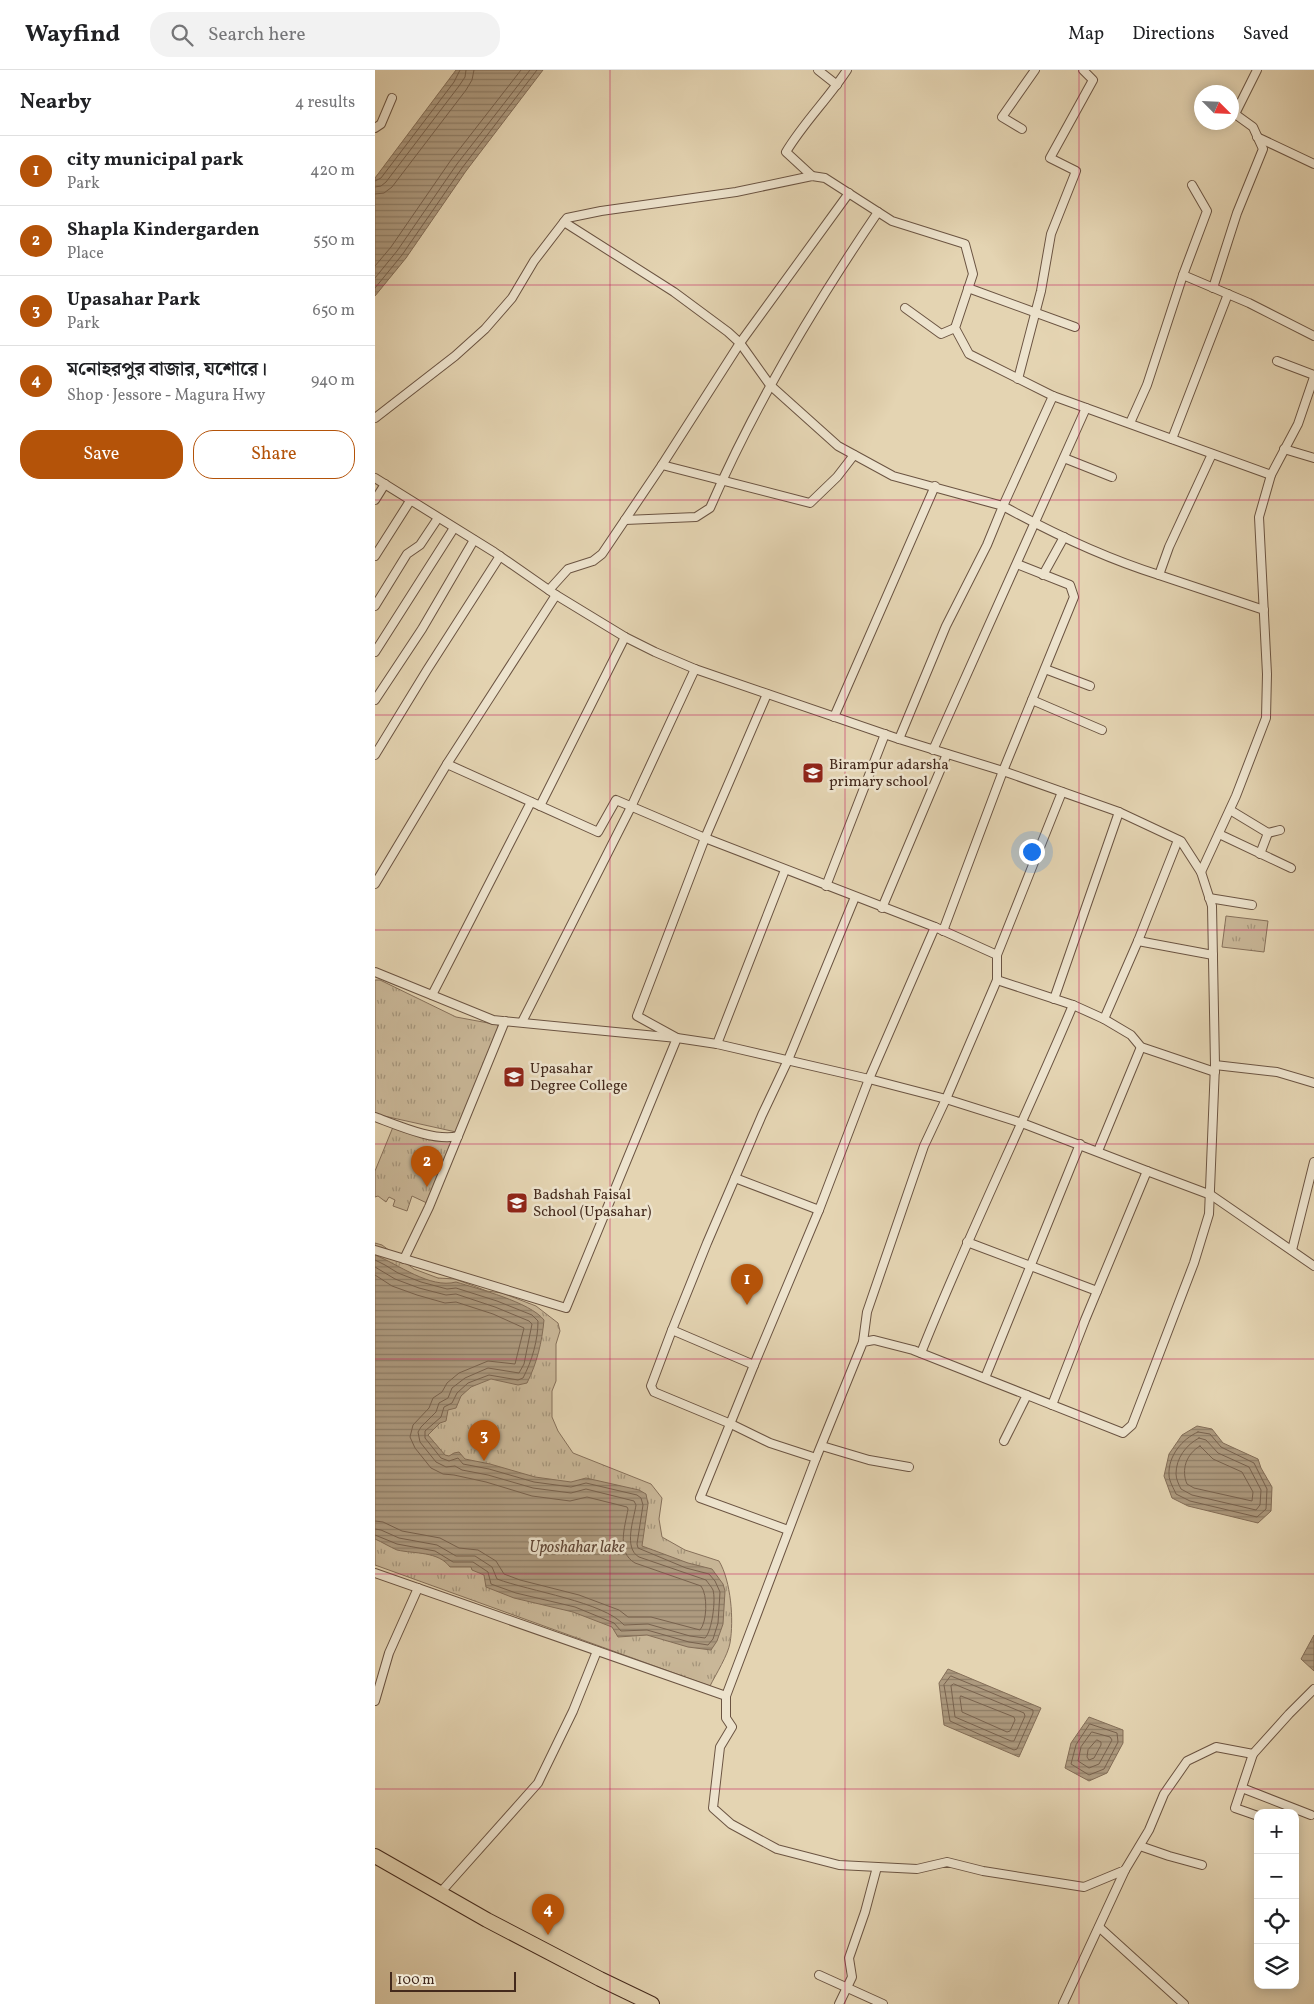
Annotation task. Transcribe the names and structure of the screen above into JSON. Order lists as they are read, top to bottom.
{
  "water": ["Uposhahar lake"],
  "places": {
    "school or university": ["Birampur adarsha primary school", "Upasahar Degree College", "Badshah Faisal School (Upasahar)"]
  },
  "scale_bar": "100 m",
  "north": "bottom right",
  "page": {
    "header": "Wayfind",
    "search": "Search here",
    "nav": ["Map", "Directions", "Saved"],
    "heading": ["Nearby", "4 results"],
    "list": [
      {
        "mark": "1",
        "name": "city municipal park",
        "note": "Park",
        "value": "420 m"
      },
      {
        "mark": "2",
        "name": "Shapla Kindergarden",
        "note": "Place",
        "value": "550 m"
      },
      {
        "mark": "3",
        "name": "Upasahar Park",
        "note": "Park",
        "value": "650 m"
      },
      {
        "mark": "4",
        "name": "ম‌ন‌োহরপুর বাজার, যশ‌োরে।",
        "note": "Shop · Jessore - Magura Hwy",
        "value": "940 m"
      }
    ],
    "buttons": ["Save", "Share"],
    "pins": [
      "2",
      "1",
      "3",
      "4"
    ],
    "map_buttons": ["+", "−"],
    "scale": "100 m"
  }
}
